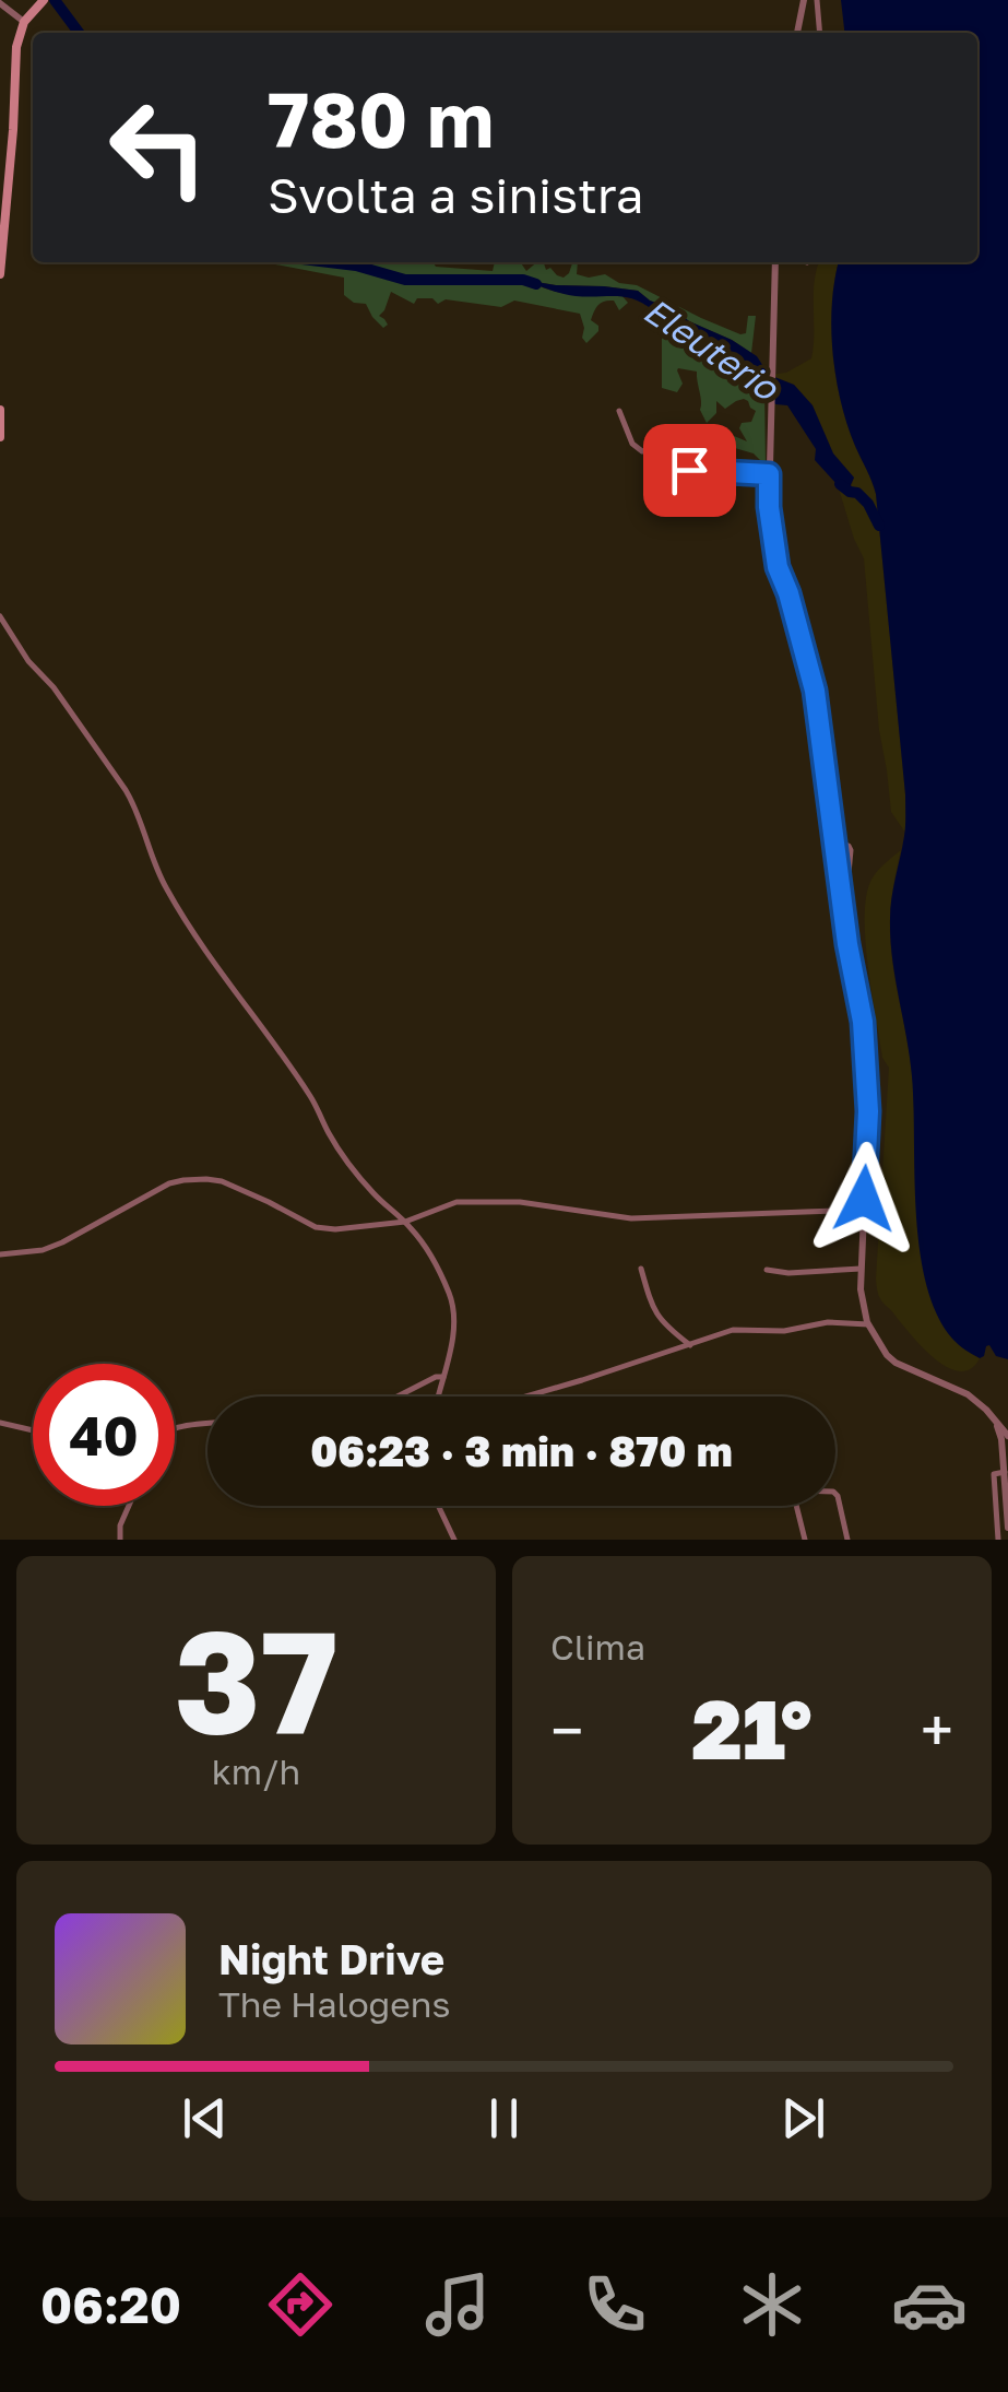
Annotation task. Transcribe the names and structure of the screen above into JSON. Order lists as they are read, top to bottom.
{
  "water": ["Eleuterio"],
  "page": {
    "turn": ["780 m", "Svolta a sinistra"],
    "limit": "40",
    "trip": "06:23 · 3 min · 870 m",
    "tile": [
      ["37", "km/h"],
      "Clima"
    ],
    "heat": ["−", "21°", "+"],
    "song": ["Night Drive", "The Halogens"],
    "tabs": "06:20"
  }
}
